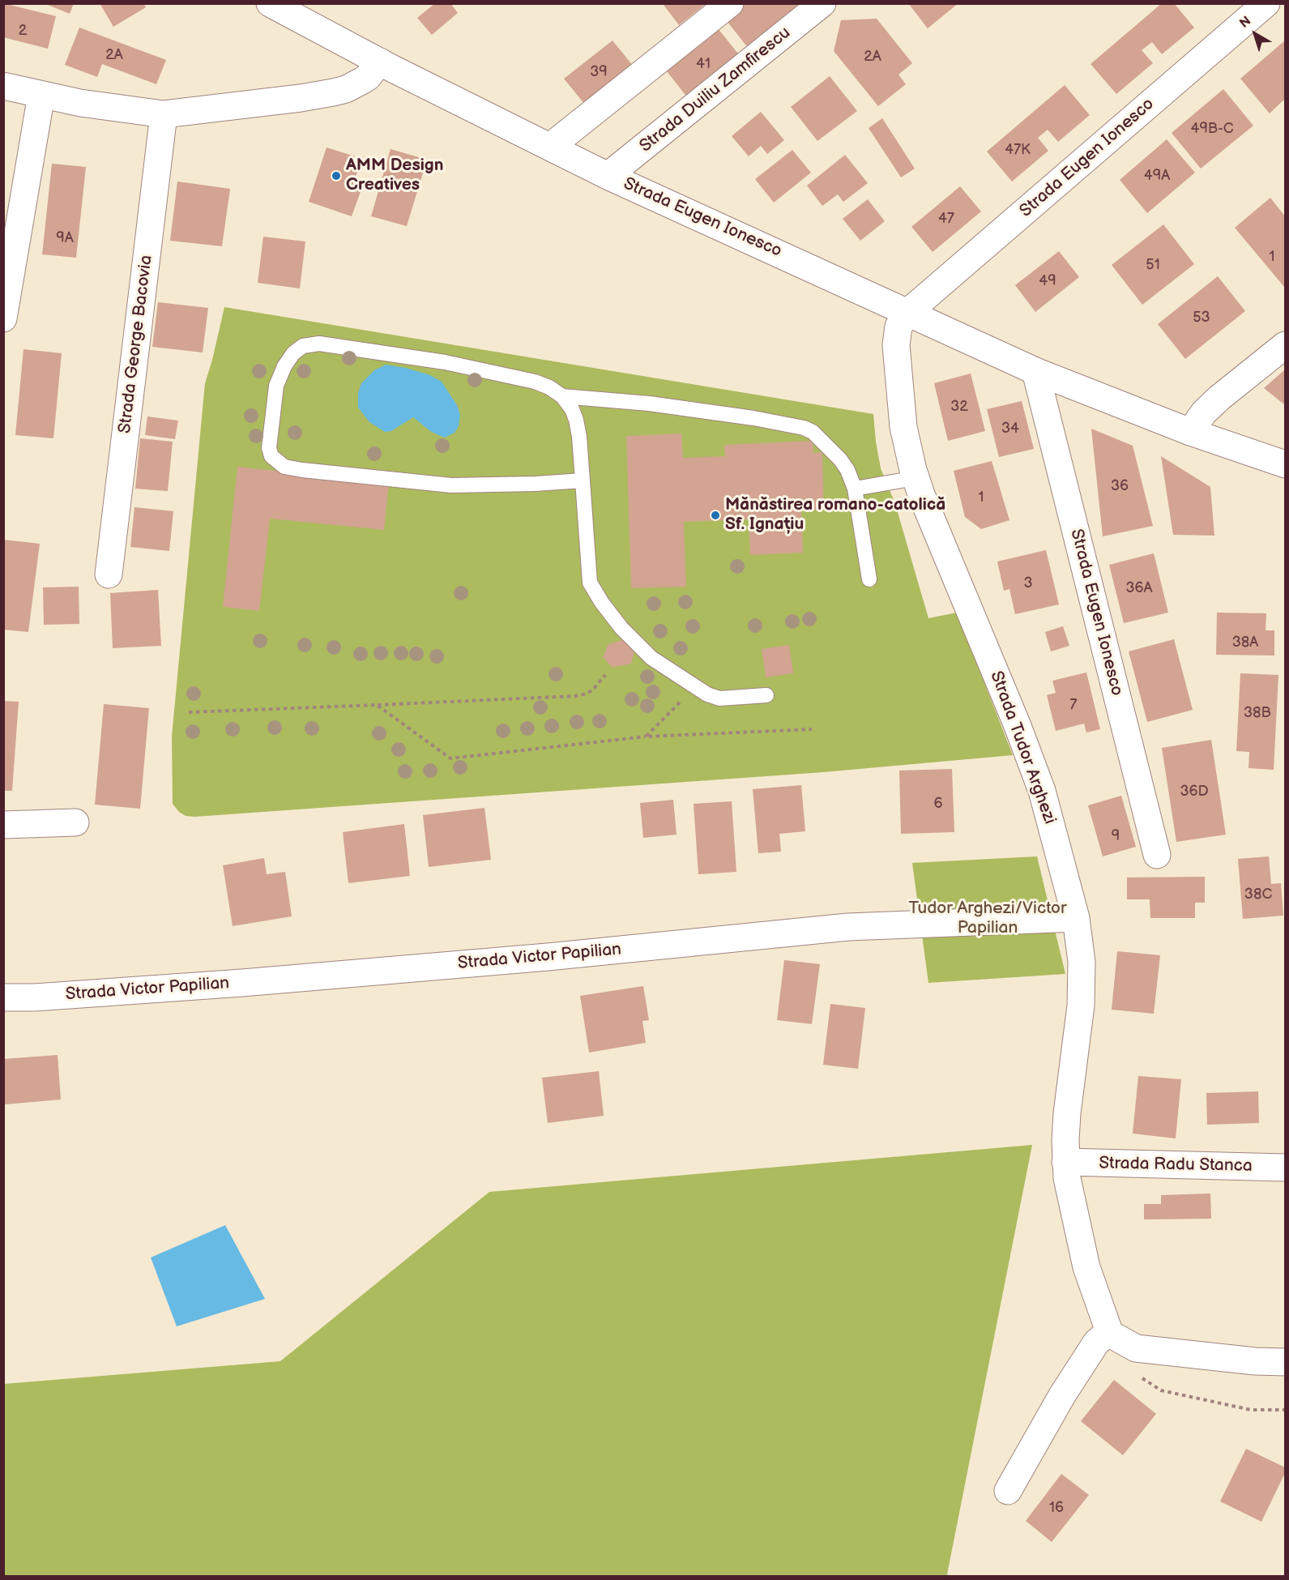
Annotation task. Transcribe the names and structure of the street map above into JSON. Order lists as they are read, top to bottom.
{
  "streets": {
    "street": [
      "Strada Duiliu Zamfirescu",
      "Strada Eugen Ionesco",
      "Strada George Bacovia",
      "Strada Tudor Arghezi",
      "Strada Victor Papilian",
      "Strada Radu Stanca"
    ]
  },
  "crossings": [
    ["Strada Duiliu Zamfirescu", "Strada Eugen Ionesco"],
    ["Strada Eugen Ionesco", "Strada Tudor Arghezi"],
    ["Strada Tudor Arghezi", "Strada Victor Papilian"],
    ["Strada Tudor Arghezi", "Strada Radu Stanca"]
  ],
  "parks": ["Tudor Arghezi/Victor Papilian"],
  "places": ["AMM Design Creatives", "Mănăstirea romano-catolică Sf. Ignațiu"],
  "house_numbers": [
    "2",
    "2A",
    "2A",
    "41",
    "39",
    "49B-C",
    "47K",
    "49A",
    "47",
    "9A",
    "1",
    "51",
    "49",
    "53",
    "32",
    "34",
    "36",
    "1",
    "3",
    "36A",
    "38A",
    "7",
    "38B",
    "36D",
    "6",
    "9",
    "38C",
    "16"
  ],
  "north": "top left"
}
